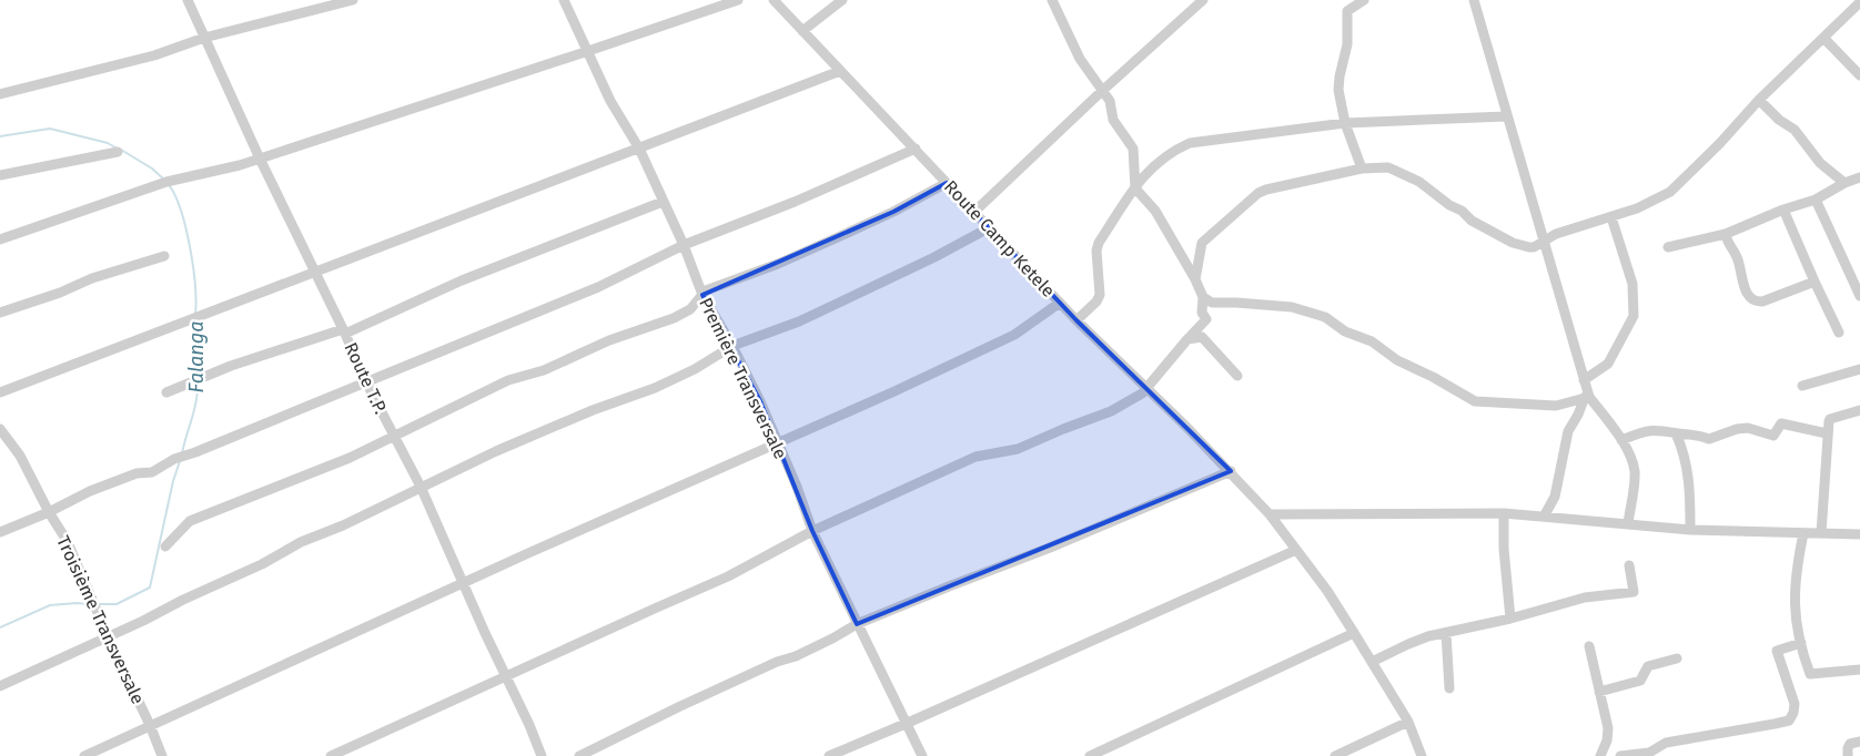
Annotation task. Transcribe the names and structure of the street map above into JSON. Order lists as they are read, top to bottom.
{
  "streets": {
    "street": [
      "Route Camp Ketele",
      "Route T.P.",
      "Première Transversale",
      "Troisième Transversale"
    ]
  },
  "water": ["Falanga"]
}
